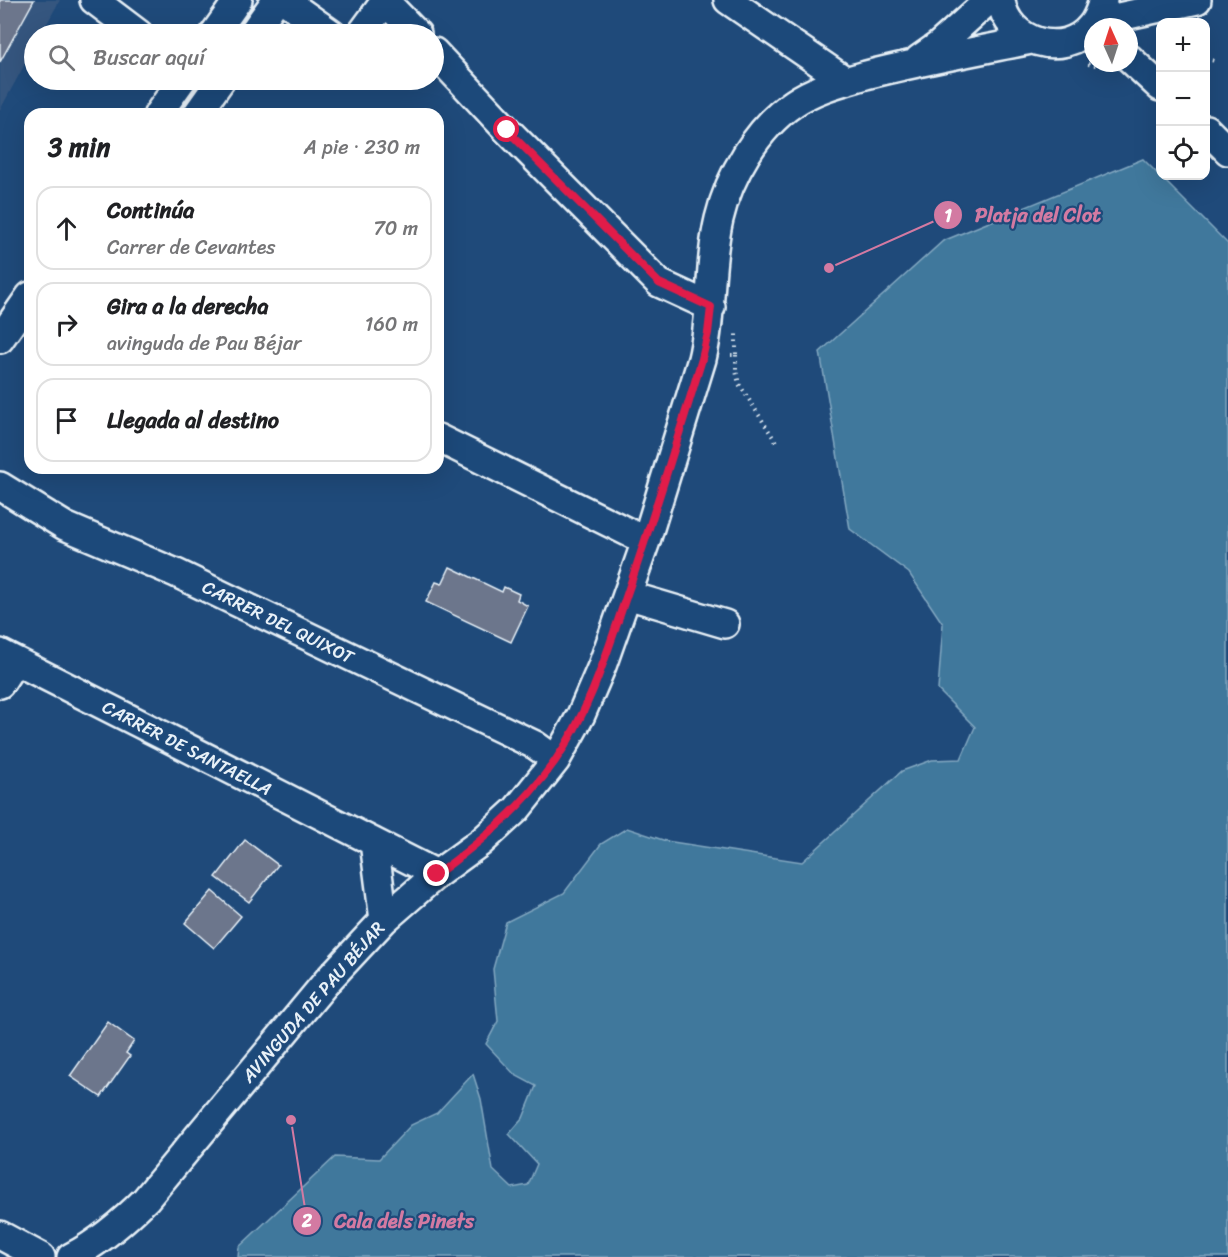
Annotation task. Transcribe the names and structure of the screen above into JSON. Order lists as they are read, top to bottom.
{
  "streets": {
    "street": ["CARRER DEL QUIXOT", "CARRER DE SANTAELLA", "AVINGUDA DE PAU BÉJAR"]
  },
  "crossings": [
    ["CARRER DEL QUIXOT", "AVINGUDA DE PAU BÉJAR"],
    ["CARRER DE SANTAELLA", "AVINGUDA DE PAU BÉJAR"]
  ],
  "places": ["Platja del Clot", "Cala dels Pinets"],
  "north": "top",
  "page": {
    "map_buttons": ["+", "−"],
    "search": "Buscar aquí",
    "heading": ["3 min", "A pie · 230 m"],
    "list": [
      ["Continúa", "Carrer de Cevantes", "70 m"],
      ["Gira a la derecha", "avinguda de Pau Béjar", "160 m"],
      "Llegada al destino"
    ]
  }
}
